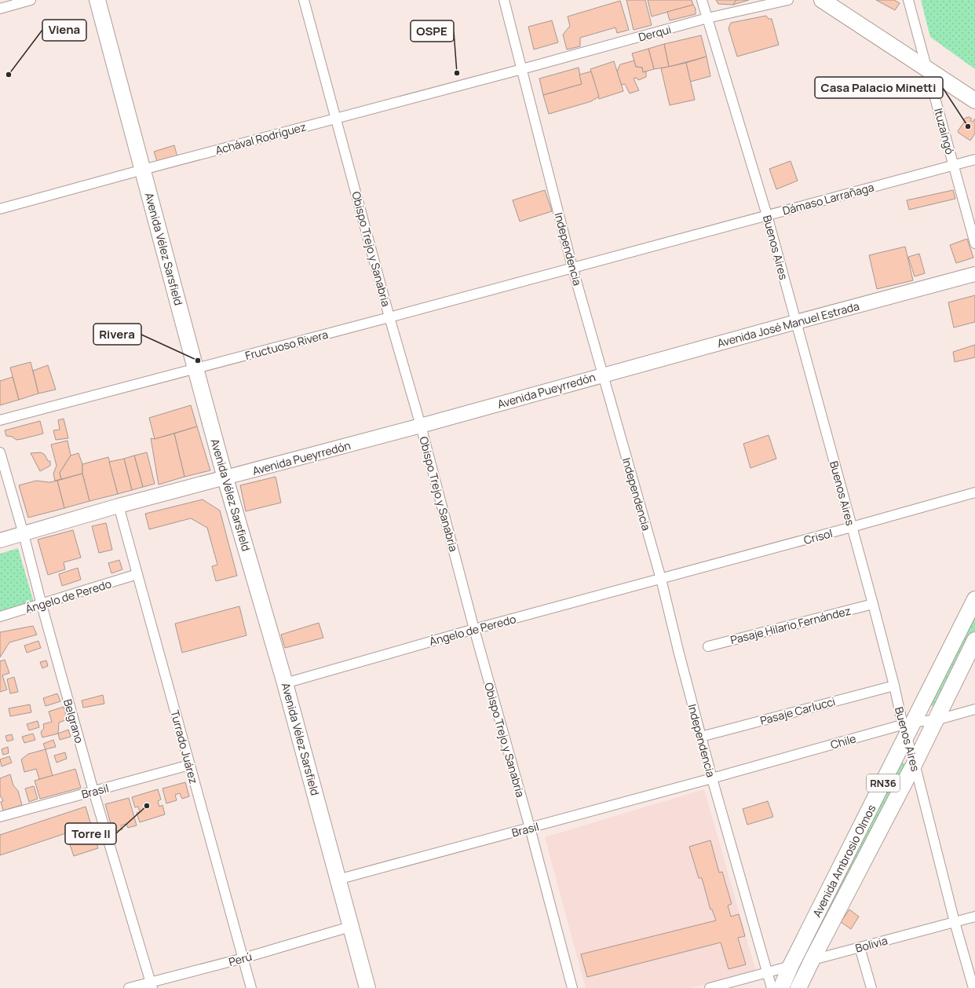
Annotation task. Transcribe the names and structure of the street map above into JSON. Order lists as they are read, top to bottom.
{
  "streets": {
    "main road": [
      "Avenida Vélez Sarsfield",
      "Avenida José Manuel Estrada",
      "Avenida Pueyrredón",
      "RN36",
      "Avenida Ambrosio Olmos"
    ],
    "street": [
      "Derqui",
      "Ituzaingó",
      "Achával Rodríguez",
      "Dámaso Larrañaga",
      "Buenos Aires",
      "Obispo Trejo y Sanabria",
      "Independencia",
      "Fructuoso Rivera",
      "Crisol",
      "Ángelo de Peredo",
      "Pasaje Hilario Fernández",
      "Pasaje Carlucci",
      "Belgrano",
      "Chile",
      "Turrado Juárez",
      "Brasil",
      "Bolivia",
      "Perú"
    ]
  },
  "crossings": [
    ["Derqui", "Achával Rodríguez"],
    ["Derqui", "Buenos Aires"],
    ["Derqui", "Independencia"],
    ["Ituzaingó", "Dámaso Larrañaga"],
    ["Achával Rodríguez", "Avenida Vélez Sarsfield"],
    ["Achával Rodríguez", "Obispo Trejo y Sanabria"],
    ["Achával Rodríguez", "Independencia"],
    ["Dámaso Larrañaga", "Buenos Aires"],
    ["Dámaso Larrañaga", "Independencia"],
    ["Dámaso Larrañaga", "Fructuoso Rivera"],
    ["Buenos Aires", "Avenida José Manuel Estrada"],
    ["Buenos Aires", "Crisol"],
    ["Buenos Aires", "Pasaje Hilario Fernández"],
    ["Buenos Aires", "Pasaje Carlucci"],
    ["Buenos Aires", "Chile"],
    ["Buenos Aires", "Avenida Ambrosio Olmos"],
    ["Buenos Aires", "Bolivia"],
    ["Avenida Vélez Sarsfield", "Fructuoso Rivera"],
    ["Avenida Vélez Sarsfield", "Avenida Pueyrredón"],
    ["Avenida Vélez Sarsfield", "Ángelo de Peredo"],
    ["Avenida Vélez Sarsfield", "Brasil"],
    ["Avenida Vélez Sarsfield", "Perú"],
    ["Obispo Trejo y Sanabria", "Fructuoso Rivera"],
    ["Obispo Trejo y Sanabria", "Avenida Pueyrredón"],
    ["Obispo Trejo y Sanabria", "Ángelo de Peredo"],
    ["Obispo Trejo y Sanabria", "Brasil"],
    ["Independencia", "Avenida José Manuel Estrada"],
    ["Independencia", "Fructuoso Rivera"],
    ["Independencia", "Avenida Pueyrredón"],
    ["Independencia", "Crisol"],
    ["Independencia", "Ángelo de Peredo"],
    ["Independencia", "Pasaje Carlucci"],
    ["Independencia", "Chile"],
    ["Independencia", "Brasil"],
    ["Independencia", "Bolivia"],
    ["Avenida José Manuel Estrada", "Avenida Pueyrredón"],
    ["Avenida Pueyrredón", "Belgrano"],
    ["Avenida Pueyrredón", "Turrado Juárez"],
    ["Crisol", "Ángelo de Peredo"],
    ["Ángelo de Peredo", "Belgrano"],
    ["Ángelo de Peredo", "Turrado Juárez"],
    ["Belgrano", "Brasil"],
    ["Belgrano", "Perú"],
    ["Chile", "Brasil"],
    ["Chile", "Avenida Ambrosio Olmos"],
    ["Turrado Juárez", "Brasil"],
    ["Turrado Juárez", "Perú"],
    ["Avenida Ambrosio Olmos", "Bolivia"]
  ],
  "places": [
    "OSPE",
    "Viena",
    "Casa Palacio Minetti",
    "Rivera",
    "Torre II"
  ]
}
